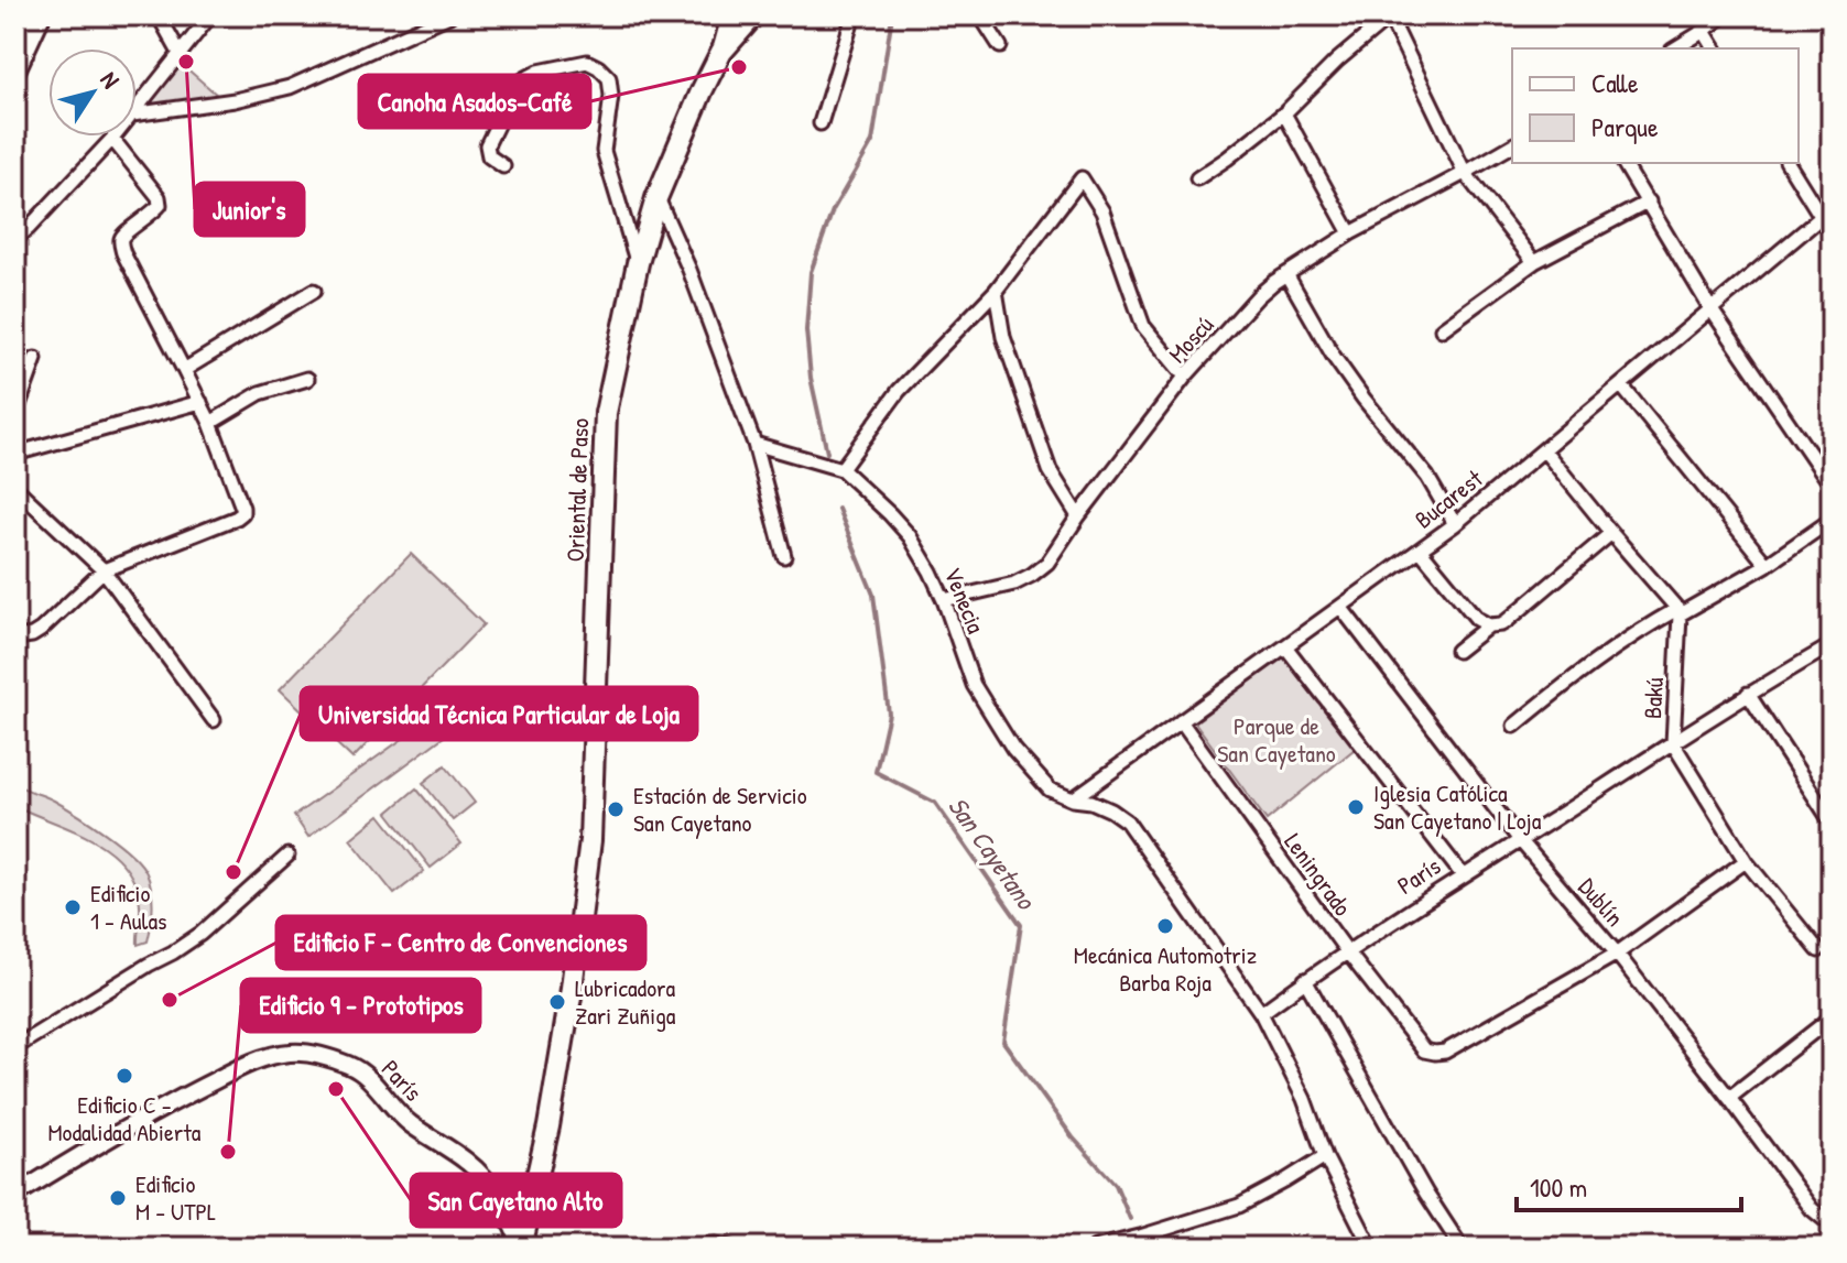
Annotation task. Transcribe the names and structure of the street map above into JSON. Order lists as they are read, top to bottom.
{
  "streets": {
    "highway": ["Oriental de Paso"],
    "street": [
      "Moscú",
      "Bucarest",
      "Venecia",
      "Bakú",
      "Leningrado",
      "París",
      "Dublín"
    ]
  },
  "crossings": [
    ["Moscú", "Venecia"],
    ["Oriental de Paso", "París"],
    ["Bucarest", "Venecia"],
    ["Bucarest", "Leningrado"],
    ["Bucarest", "Dublín"],
    ["Venecia", "París"],
    ["Bakú", "París"],
    ["Leningrado", "París"],
    ["Leningrado", "Dublín"],
    ["París", "Dublín"]
  ],
  "water": ["San Cayetano"],
  "parks": ["Parque de San Cayetano"],
  "places": [
    "Junior's",
    "Canoha Asados-Café",
    "Iglesia Católica San Cayetano | Loja",
    "Estación de Servicio San Cayetano",
    "Universidad Técnica Particular de Loja",
    "Edificio 1 - Aulas",
    "Mecánica Automotriz Barba Roja",
    "Edificio F - Centro de Convenciones",
    "Lubricadora Zari Zuñiga",
    "Edificio C - Modalidad Abierta",
    "San Cayetano Alto",
    "Edificio 9 - Prototipos",
    "Edificio M - UTPL"
  ],
  "legend": ["Calle", "Parque"],
  "scale_bar": "100 m",
  "north": "top right"
}
